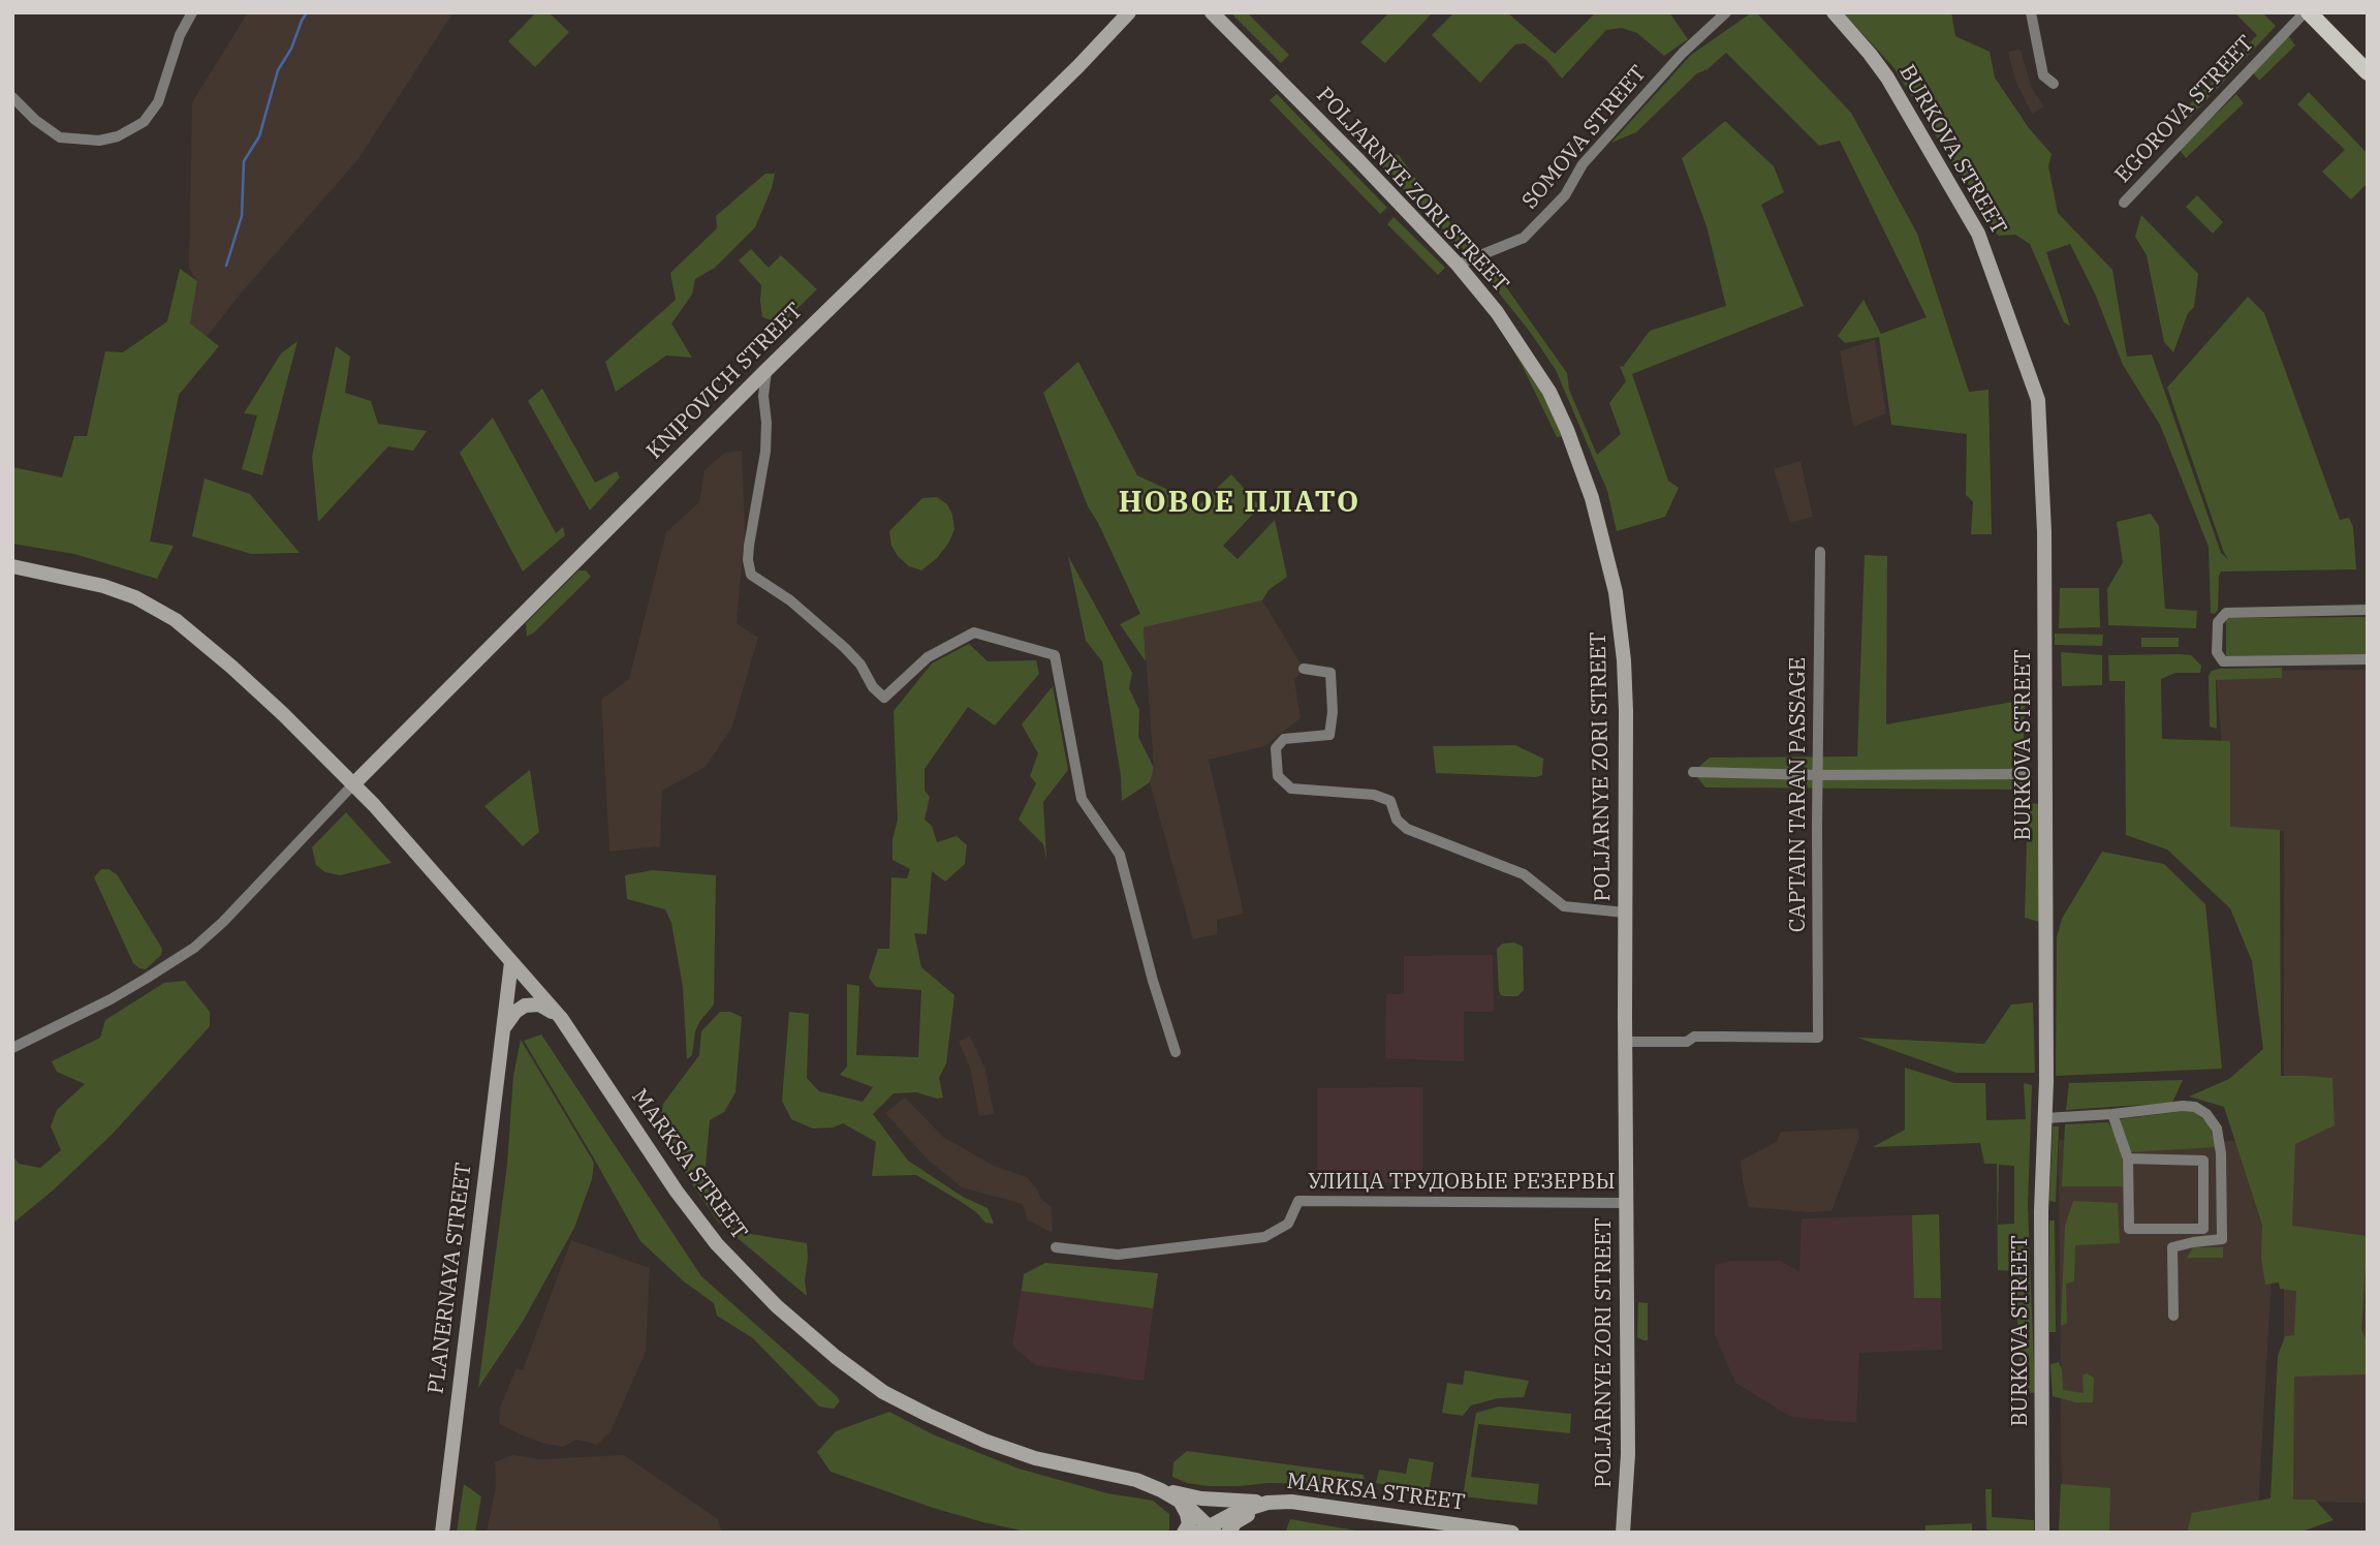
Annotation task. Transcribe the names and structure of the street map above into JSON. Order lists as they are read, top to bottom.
{
  "streets": {
    "main road": [
      "BURKOVA STREET",
      "POLJARNYE ZORI STREET",
      "KNIPOVICH STREET",
      "MARKSA STREET",
      "PLANERNAYA STREET"
    ],
    "street": [
      "EGOROVA STREET",
      "SOMOVA STREET",
      "CAPTAIN TARAN PASSAGE",
      "УЛИЦА ТРУДОВЫЕ РЕЗЕРВЫ"
    ]
  },
  "crossings": [
    ["SOMOVA STREET", "POLJARNYE ZORI STREET"],
    ["POLJARNYE ZORI STREET", "CAPTAIN TARAN PASSAGE"],
    ["POLJARNYE ZORI STREET", "УЛИЦА ТРУДОВЫЕ РЕЗЕРВЫ"],
    ["KNIPOVICH STREET", "MARKSA STREET"],
    ["MARKSA STREET", "PLANERNAYA STREET"]
  ],
  "districts": ["НОВОЕ ПЛАТО"]
}
